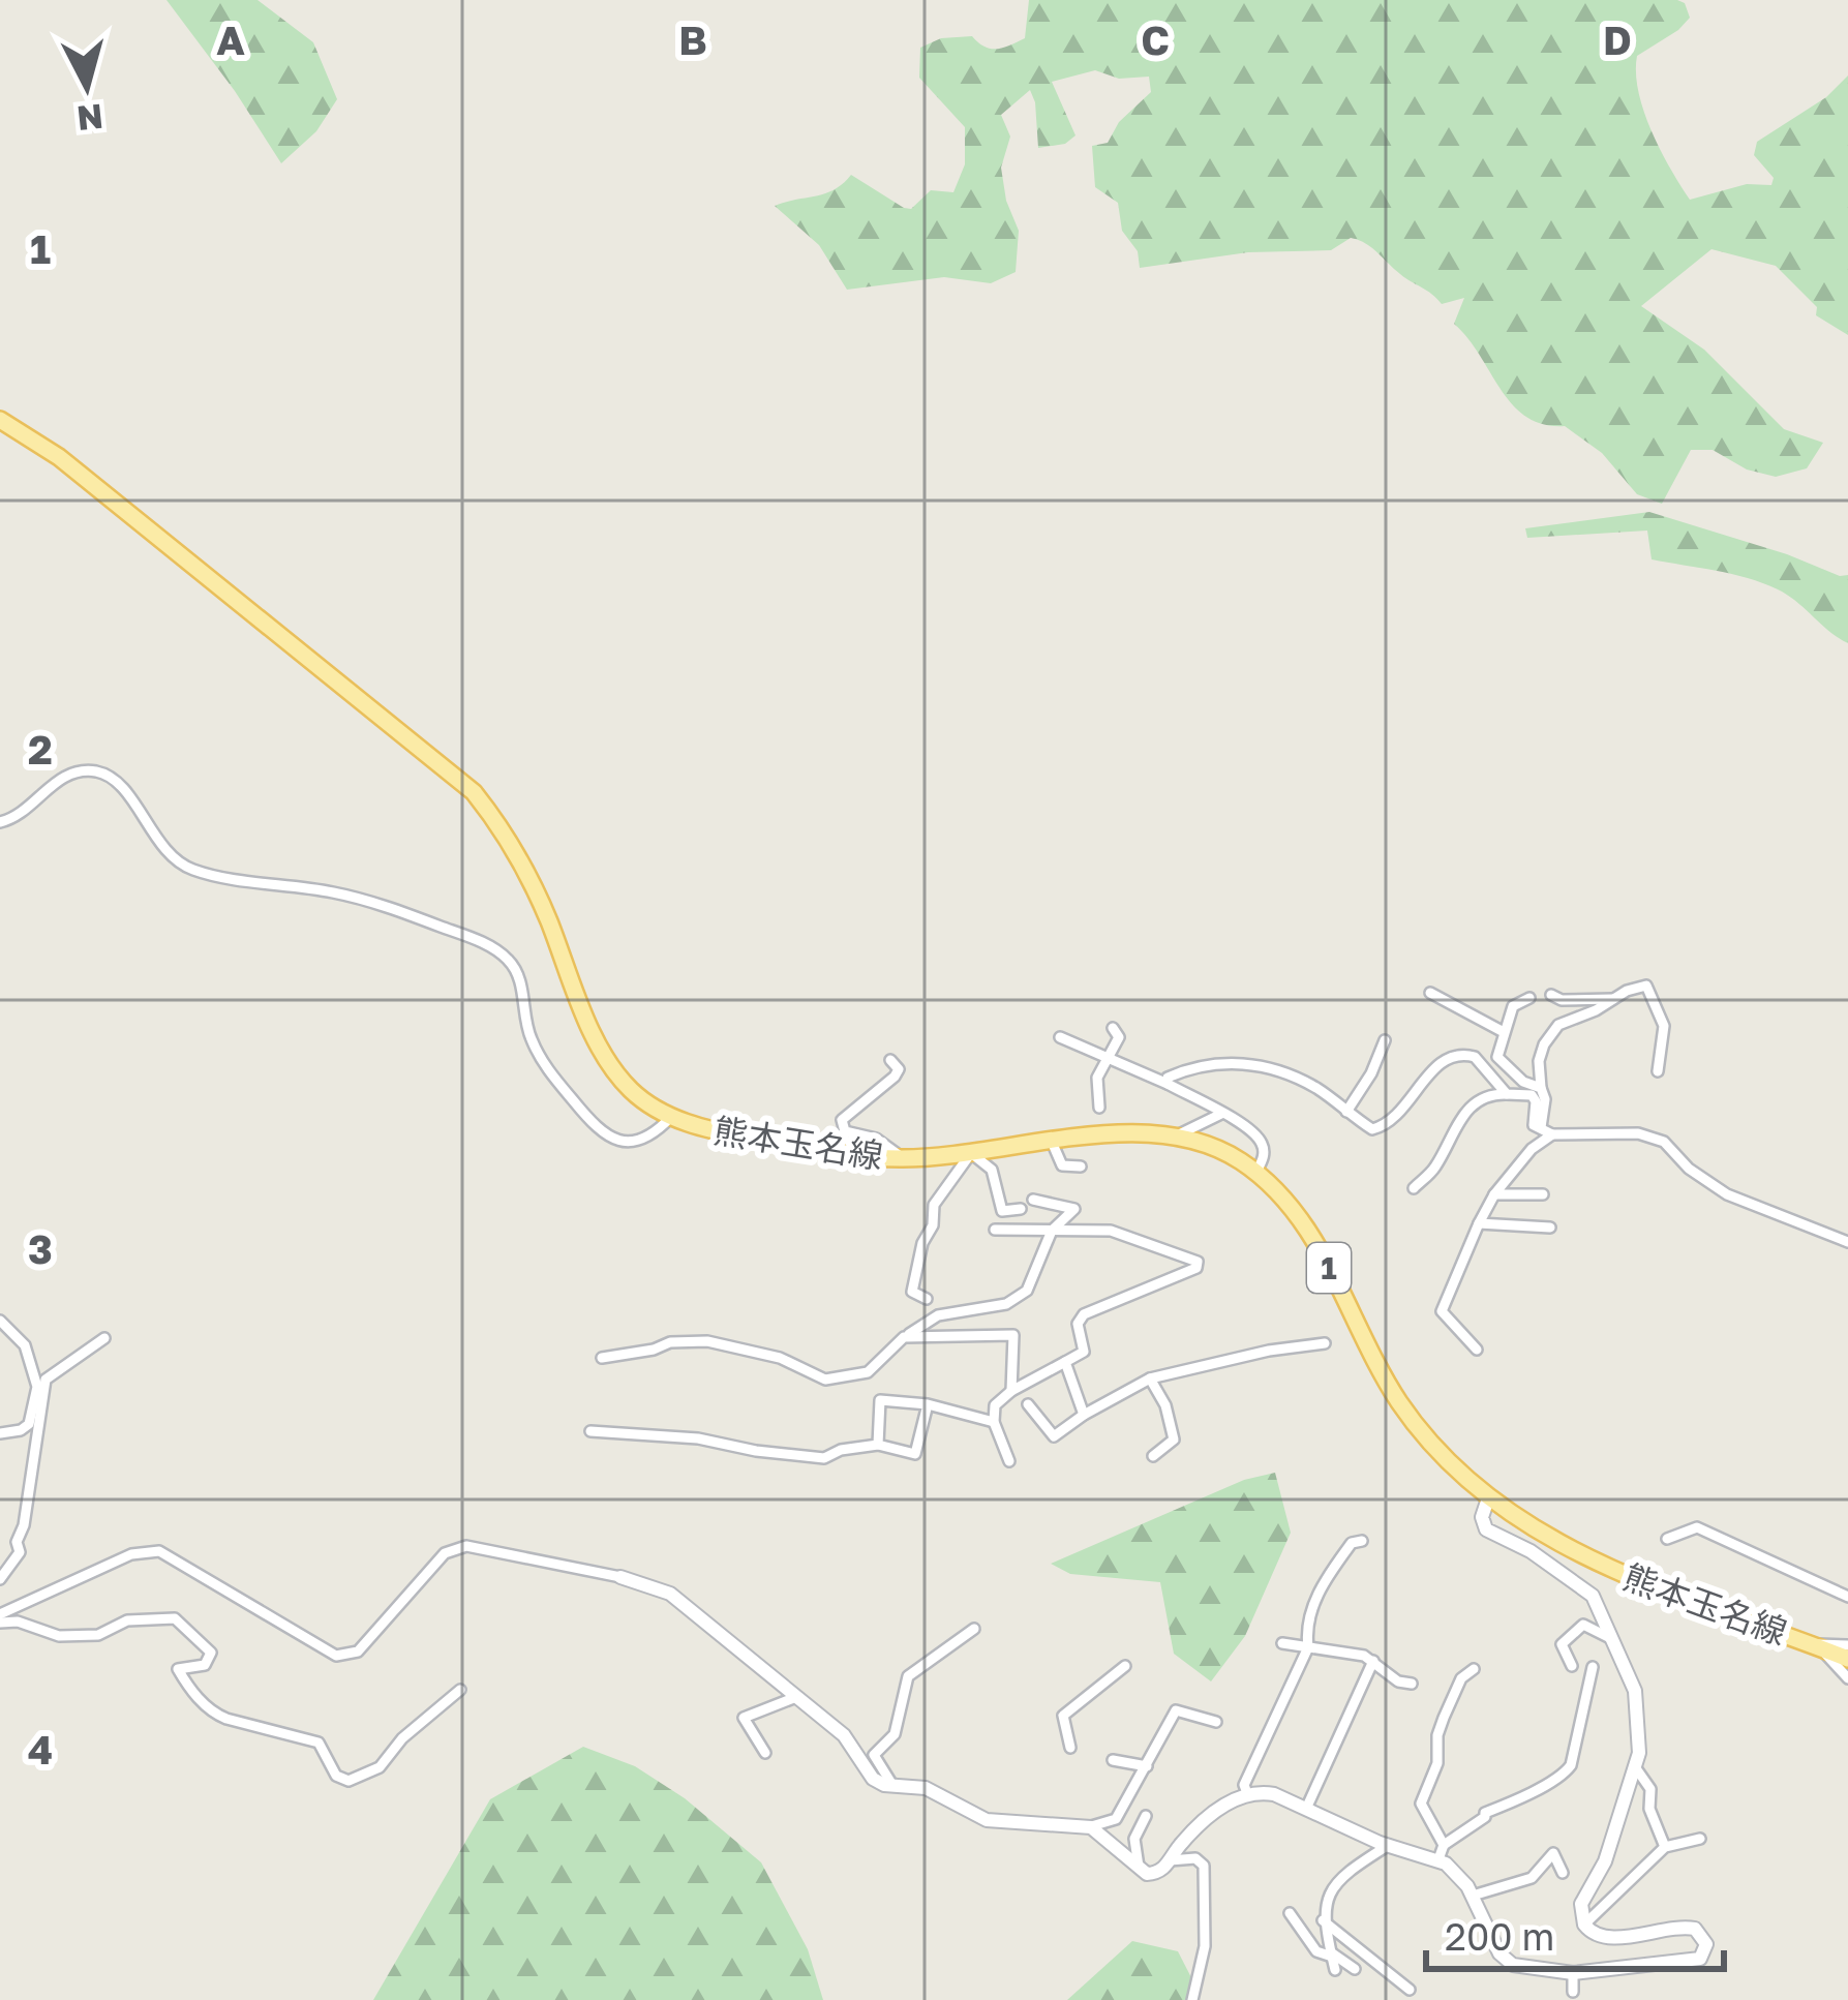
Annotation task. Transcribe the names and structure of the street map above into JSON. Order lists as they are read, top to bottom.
{
  "streets": {
    "main road": ["熊本玉名線", "1"]
  },
  "scale_bar": "200 m",
  "north": "bottom",
  "grid": {
    "columns": [
      "A",
      "B",
      "C",
      "D"
    ],
    "rows": [
      "1",
      "2",
      "3",
      "4"
    ]
  }
}
